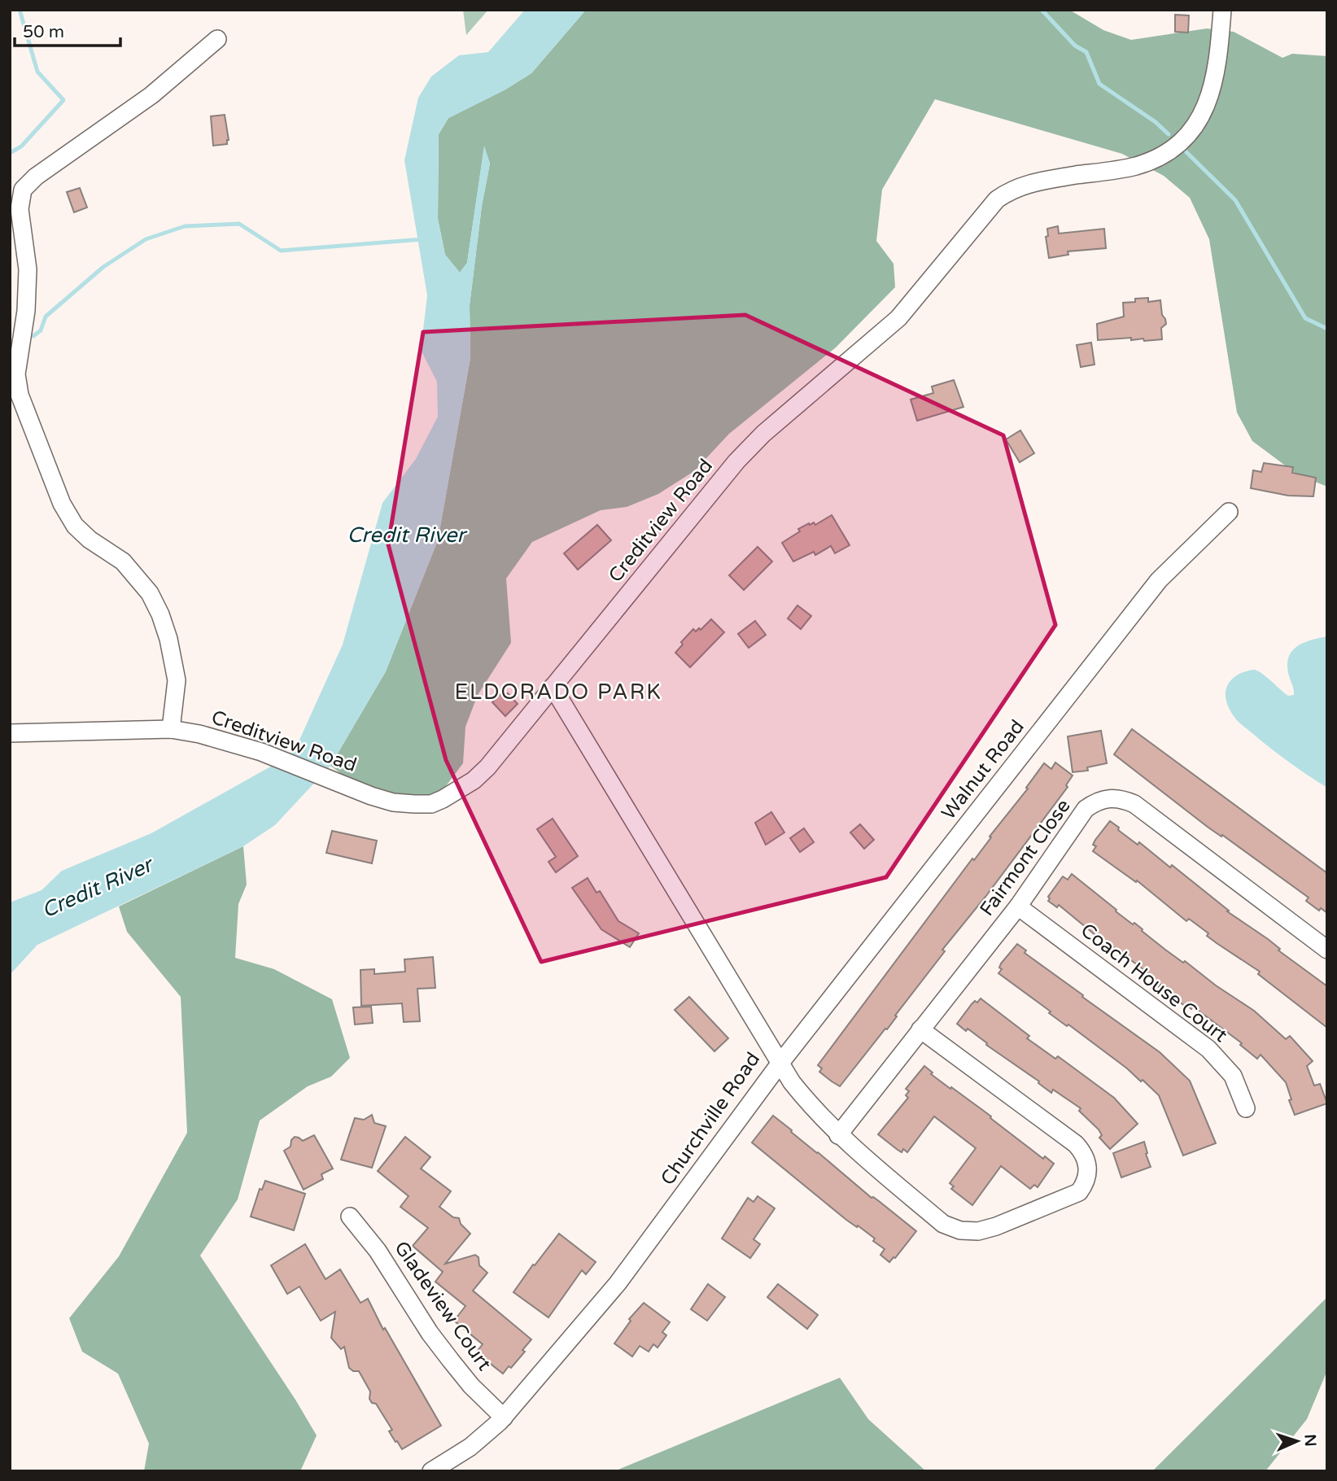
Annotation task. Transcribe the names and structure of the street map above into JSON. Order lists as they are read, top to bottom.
{
  "streets": {
    "street": [
      "Creditview Road",
      "Walnut Road",
      "Fairmont Close",
      "Coach House Court",
      "Churchville Road",
      "Gladeview Court"
    ]
  },
  "crossings": [
    ["Creditview Road", "Churchville Road"],
    ["Walnut Road", "Churchville Road"],
    ["Fairmont Close", "Coach House Court"],
    ["Churchville Road", "Gladeview Court"]
  ],
  "districts": ["ELDORADO PARK"],
  "water": ["Credit River"],
  "scale_bar": "50 m",
  "north": "right"
}
